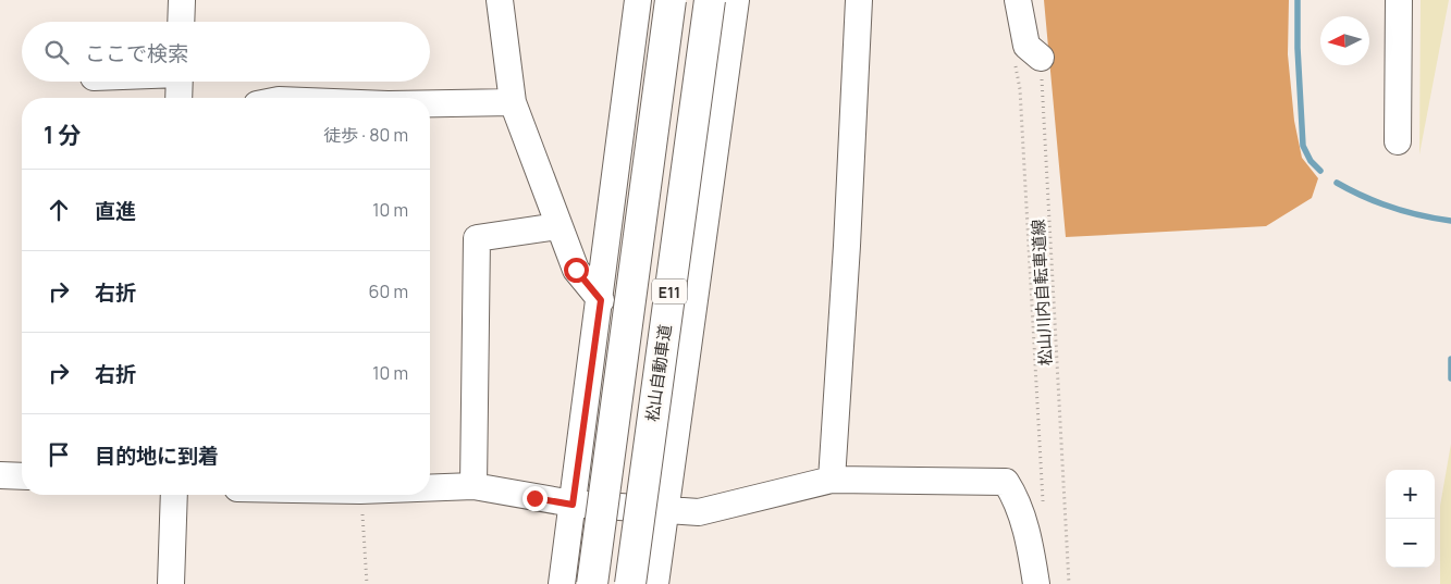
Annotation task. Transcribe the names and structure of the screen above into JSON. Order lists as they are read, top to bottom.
{
  "streets": {
    "highway": ["E11", "松山自動車道"],
    "path": ["松山川内自転車道線"]
  },
  "north": "left",
  "page": {
    "search": "ここで検索",
    "heading": ["1 分", "徒歩 · 80 m"],
    "list": [
      ["直進", "10 m"],
      ["右折", "60 m"],
      ["右折", "10 m"],
      "目的地に到着"
    ],
    "map_buttons": ["+", "−"]
  }
}
